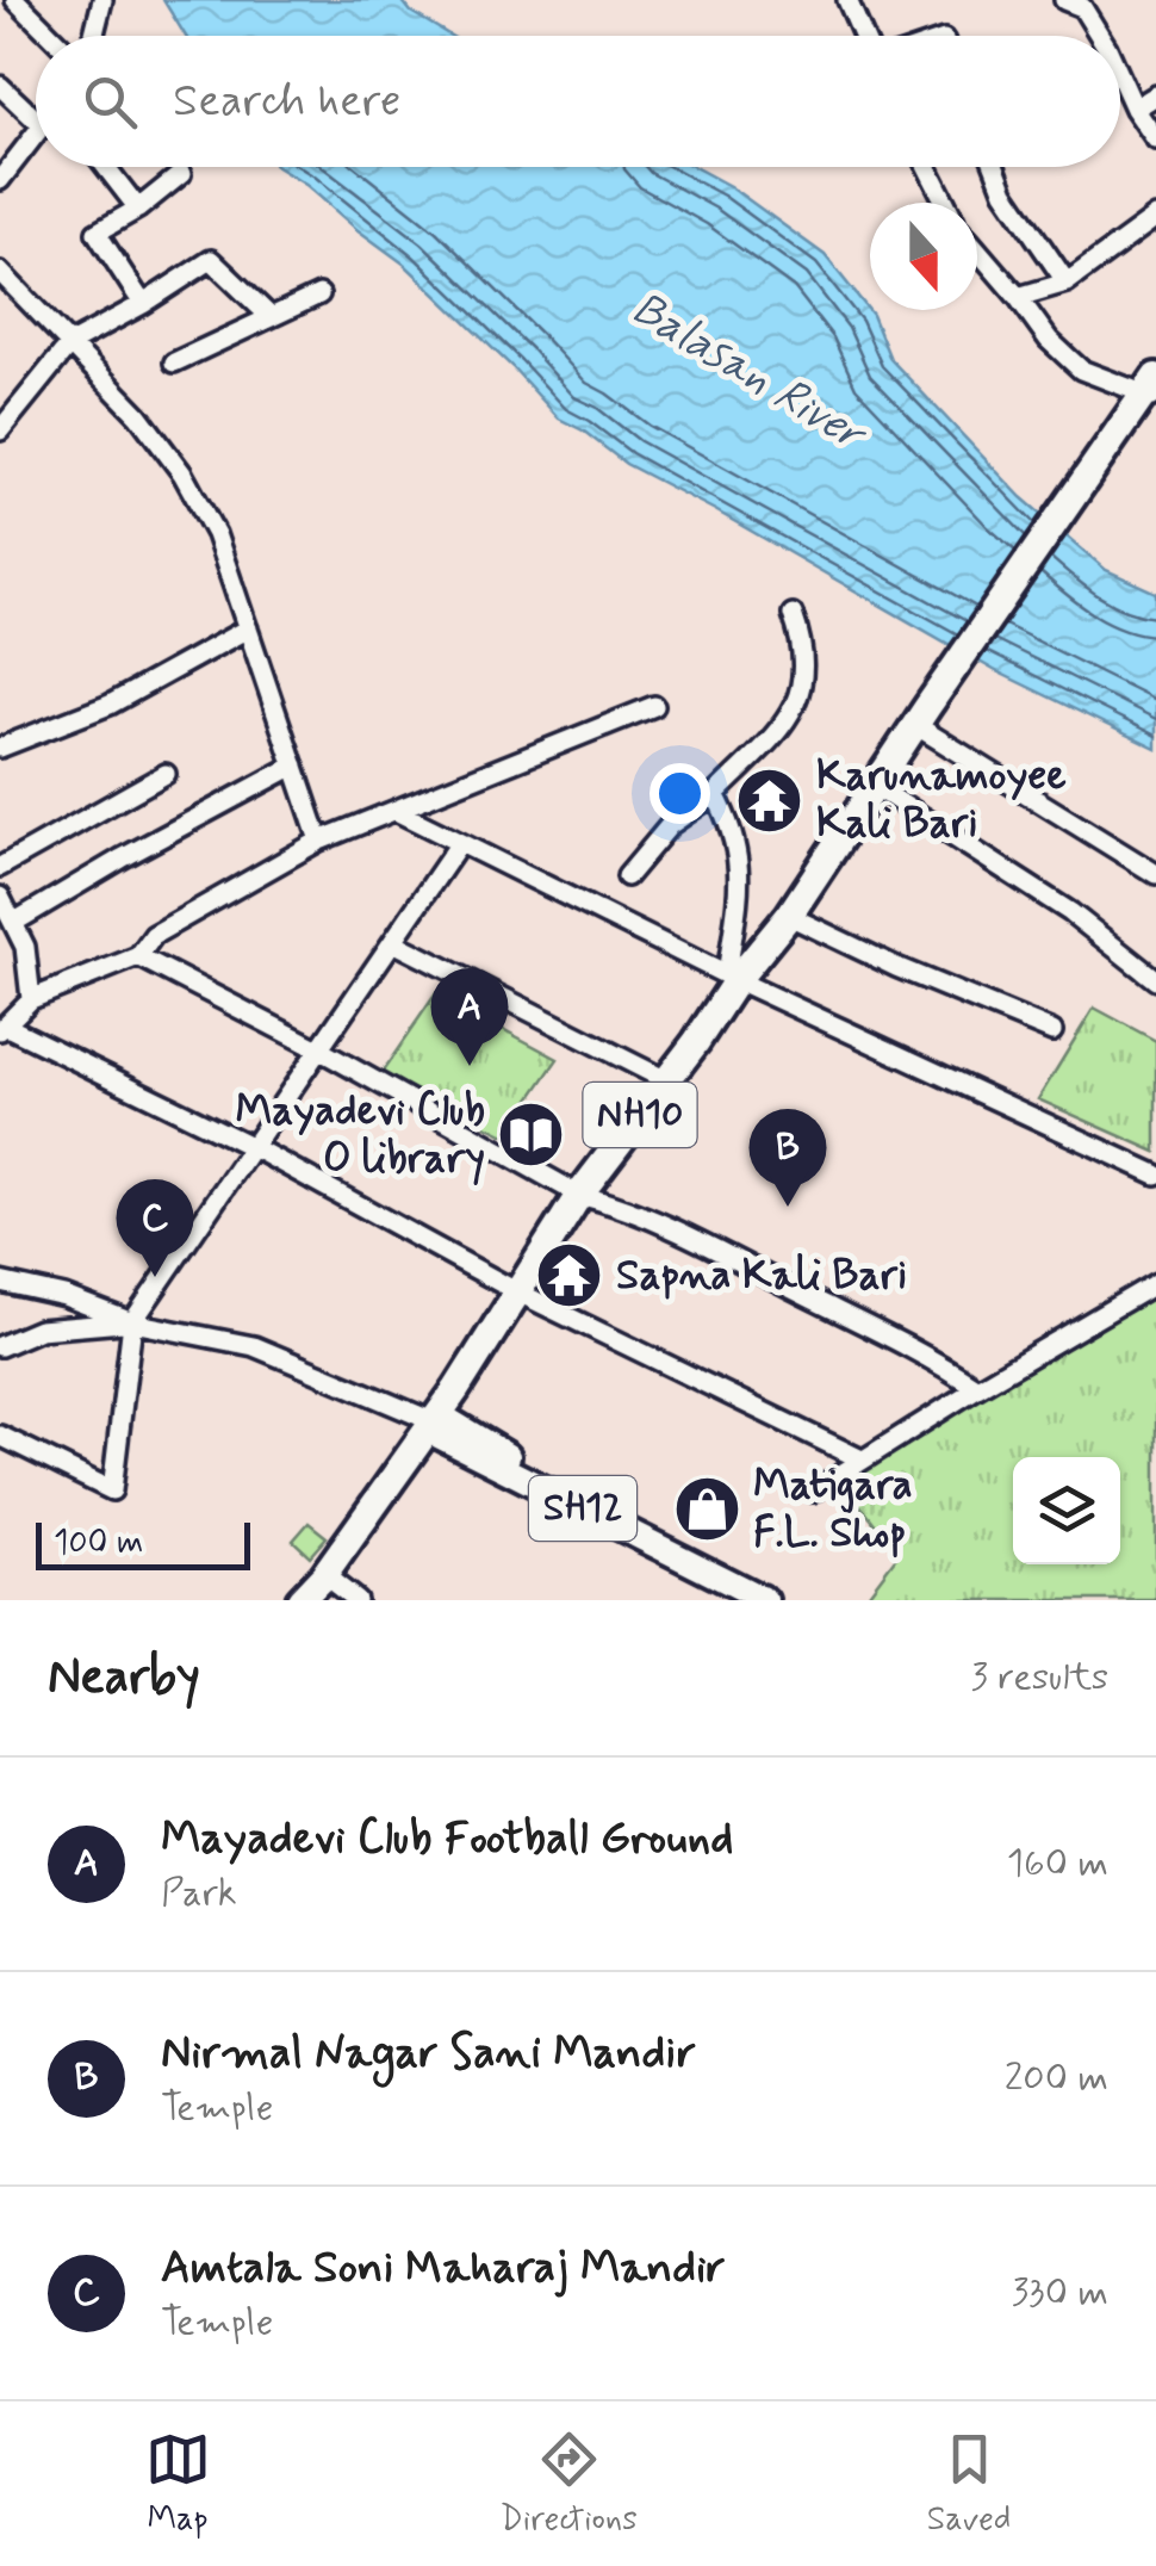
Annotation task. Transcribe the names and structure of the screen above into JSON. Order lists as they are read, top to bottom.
{
  "streets": {
    "highway": ["NH10"],
    "main road": ["SH12"]
  },
  "crossings": [
    ["NH10", "SH12"]
  ],
  "water": ["Balasan River"],
  "places": {
    "temple": ["Karunamoyee Kali Bari", "Sapna Kali Bari"],
    "library": ["Mayadevi Club O library"],
    "shop": ["Matigara F.L. Shop"]
  },
  "scale_bar": "100 m",
  "north": "bottom",
  "page": {
    "search": "Search here",
    "pins": ["A", "B", "C"],
    "scale": "100 m",
    "heading": ["Nearby", "3 results"],
    "list": [
      {
        "mark": "A",
        "name": "Mayadevi Club Football Ground",
        "note": "Park",
        "value": "160 m"
      },
      {
        "mark": "B",
        "name": "Nirmal Nagar Sani Mandir",
        "note": "Temple",
        "value": "200 m"
      },
      {
        "mark": "C",
        "name": "Amtala Soni Maharaj Mandir",
        "note": "Temple",
        "value": "330 m"
      }
    ],
    "nav": ["Map", "Directions", "Saved"]
  }
}
